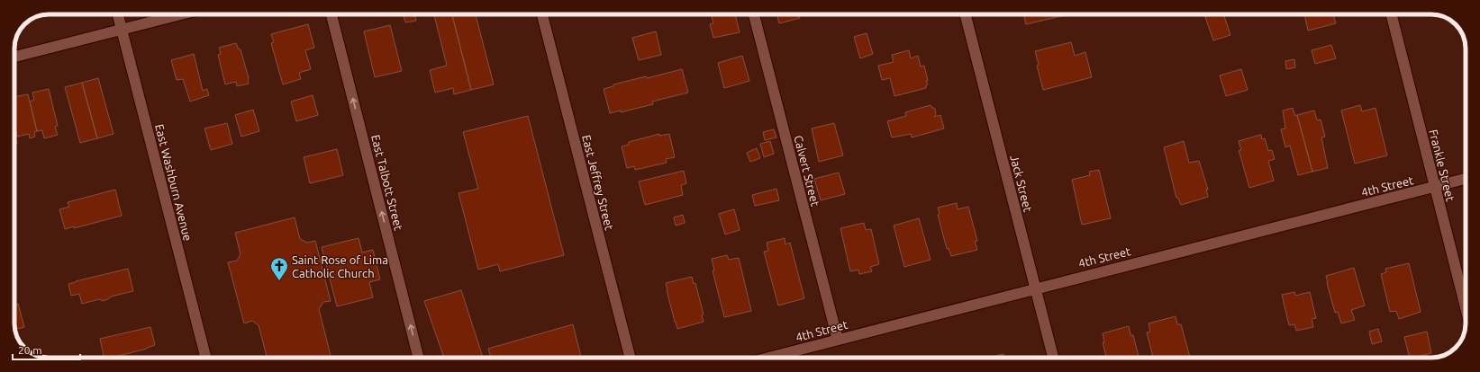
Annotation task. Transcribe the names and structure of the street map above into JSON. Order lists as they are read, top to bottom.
{
  "streets": {
    "street": [
      "Frankle Street",
      "Calvert Street",
      "East Washburn Avenue",
      "East Talbott Street",
      "East Jeffrey Street",
      "Jack Street",
      "4th Street"
    ]
  },
  "crossings": [
    ["Frankle Street", "4th Street"],
    ["Calvert Street", "4th Street"],
    ["Jack Street", "4th Street"]
  ],
  "one_way": ["East Talbott Street"],
  "places": {
    "church": ["Saint Rose of Lima Catholic Church"]
  },
  "scale_bar": "20 m"
}
